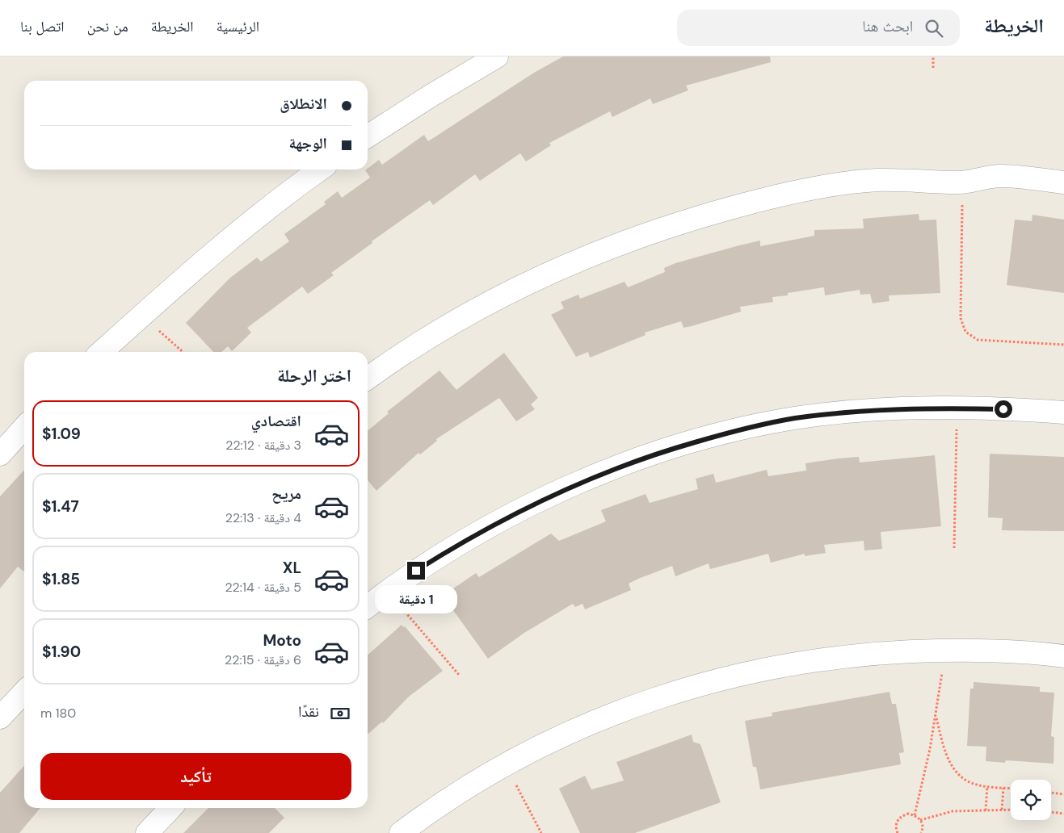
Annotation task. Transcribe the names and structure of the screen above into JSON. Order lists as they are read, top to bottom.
{
  "page": {
    "header": "الخريطة",
    "search": "ابحث هنا",
    "nav": [
      "الرئيسية",
      "الخريطة",
      "من نحن",
      "اتصل بنا"
    ],
    "banner": ["الانطلاق", "الوجهة"],
    "heading": "اختر الرحلة",
    "list": [
      {
        "name": "اقتصادي",
        "note": "3 دقيقة · 22:12",
        "value": "$1.09"
      },
      {
        "name": "مريح",
        "note": "4 دقيقة · 22:13",
        "value": "$1.47"
      },
      {
        "name": "XL",
        "note": "5 دقيقة · 22:14",
        "value": "$1.85"
      },
      {
        "name": "Moto",
        "note": "6 دقيقة · 22:15",
        "value": "$1.90"
      }
    ],
    "bubble": "1 دقيقة",
    "pay": ["نقدًا", "180 m"],
    "buttons": "تأكيد"
  }
}
